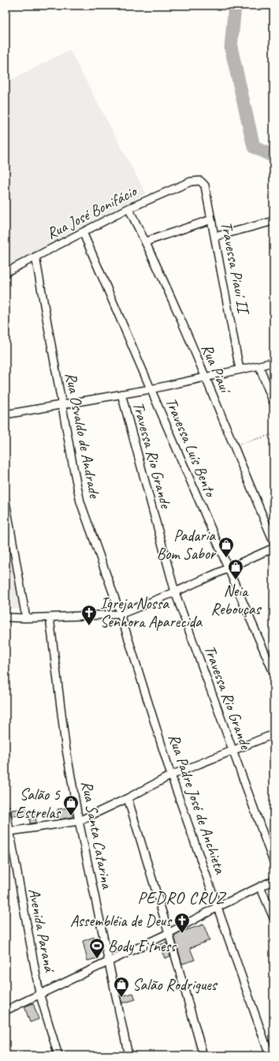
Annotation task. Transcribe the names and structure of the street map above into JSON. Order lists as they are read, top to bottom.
{
  "streets": {
    "street": [
      "Rua José Bonifácio",
      "Travessa Piauí II",
      "Rua Piauí",
      "Rua Osvaldo de Andrade",
      "Travessa Luís Bento",
      "Travessa Rio Grande",
      "Rua Padre José de Anchieta",
      "Rua Santa Catarina",
      "Avenida Paraná"
    ]
  },
  "crossings": [
    ["Rua José Bonifácio", "Travessa Piauí II"],
    ["Rua José Bonifácio", "Rua Piauí"],
    ["Rua José Bonifácio", "Rua Osvaldo de Andrade"],
    ["Rua José Bonifácio", "Travessa Luís Bento"],
    ["Rua Osvaldo de Andrade", "Rua Padre José de Anchieta"]
  ],
  "districts": ["PEDRO CRUZ"],
  "places": {
    "shop": [
      "Padaria Bom Sabor",
      "Neia Rebouças",
      "Salão 5 Estrelas",
      "Salão Rodrigues"
    ],
    "church": ["Igreja Nossa Senhora Aparecida", "Assembléia de Deus"],
    "sports": ["Body Fitness"]
  }
}
